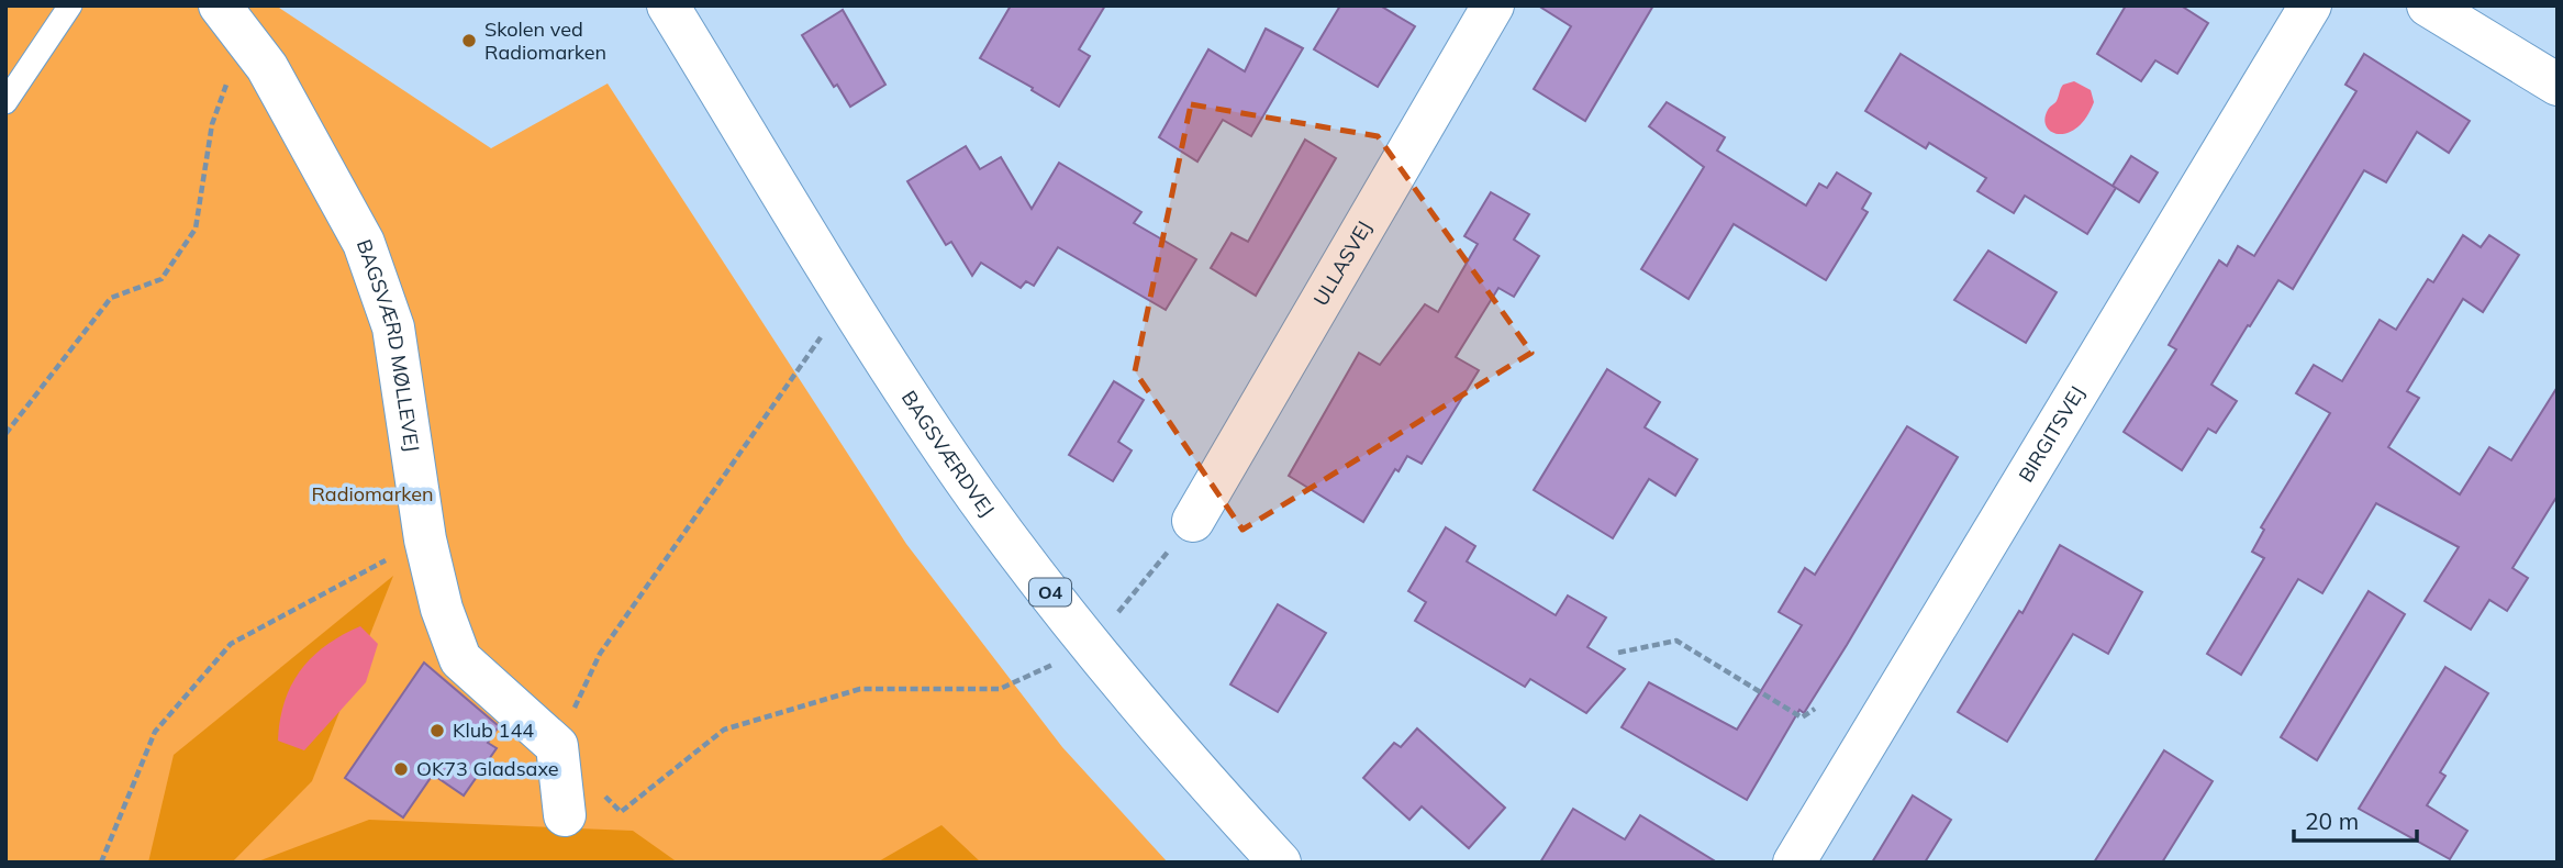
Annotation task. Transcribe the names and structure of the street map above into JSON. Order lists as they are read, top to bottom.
{
  "streets": {
    "street": [
      "ULLASVEJ",
      "BAGSVÆRD MØLLEVEJ",
      "BIRGITSVEJ",
      "BAGSVÆRDVEJ",
      "O4"
    ]
  },
  "parks": ["Radiomarken"],
  "places": ["Skolen ved Radiomarken", "Klub 144", "OK73 Gladsaxe"],
  "scale_bar": "20 m"
}
